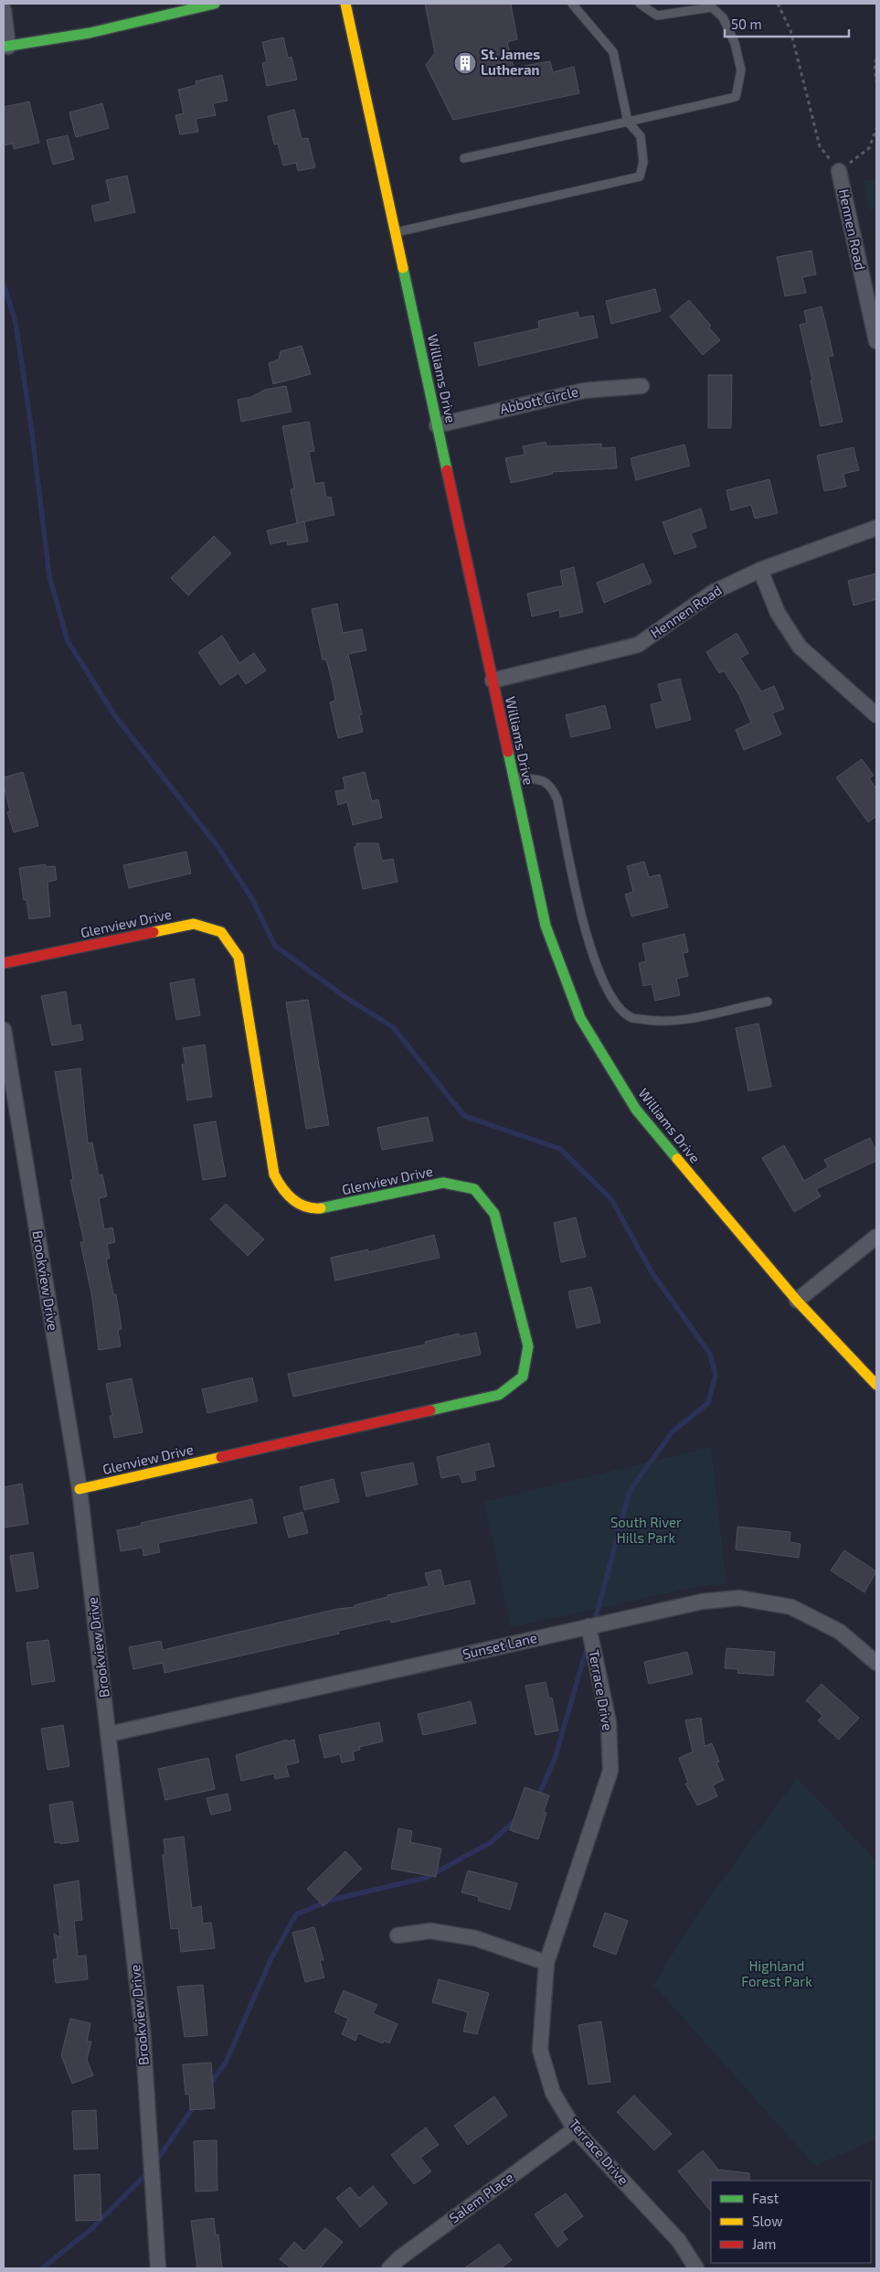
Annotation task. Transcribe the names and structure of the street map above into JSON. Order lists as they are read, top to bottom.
{
  "streets": {
    "street": [
      "Hennen Road",
      "Williams Drive",
      "Abbott Circle",
      "Glenview Drive",
      "Brookview Drive",
      "Sunset Lane",
      "Terrace Drive",
      "Salem Place"
    ]
  },
  "crossings": [
    ["Hennen Road", "Williams Drive"],
    ["Williams Drive", "Abbott Circle"],
    ["Glenview Drive", "Brookview Drive"],
    ["Brookview Drive", "Sunset Lane"],
    ["Sunset Lane", "Terrace Drive"],
    ["Terrace Drive", "Salem Place"]
  ],
  "parks": ["South River Hills Park", "Highland Forest Park"],
  "places": {
    "building": ["St. James Lutheran"]
  },
  "legend": ["Fast", "Slow", "Jam"],
  "scale_bar": "50 m"
}
